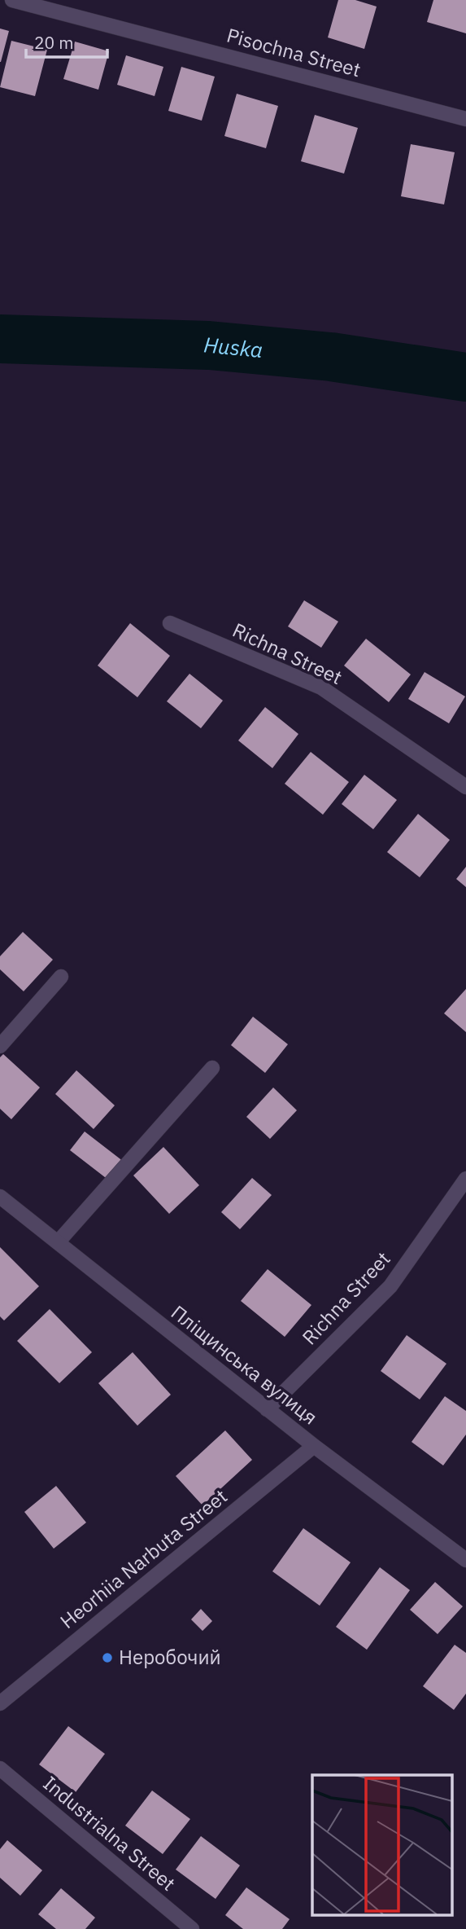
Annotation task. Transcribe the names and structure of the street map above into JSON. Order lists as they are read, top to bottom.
{
  "streets": {
    "street": [
      "Pisochna Street",
      "Richna Street",
      "Пліщинська вулиця",
      "Heorhiia Narbuta Street",
      "Industrialna Street"
    ]
  },
  "crossings": [
    ["Richna Street", "Пліщинська вулиця"],
    ["Пліщинська вулиця", "Heorhiia Narbuta Street"]
  ],
  "water": ["Huska"],
  "places": ["Неробочий"],
  "scale_bar": "20 m"
}
